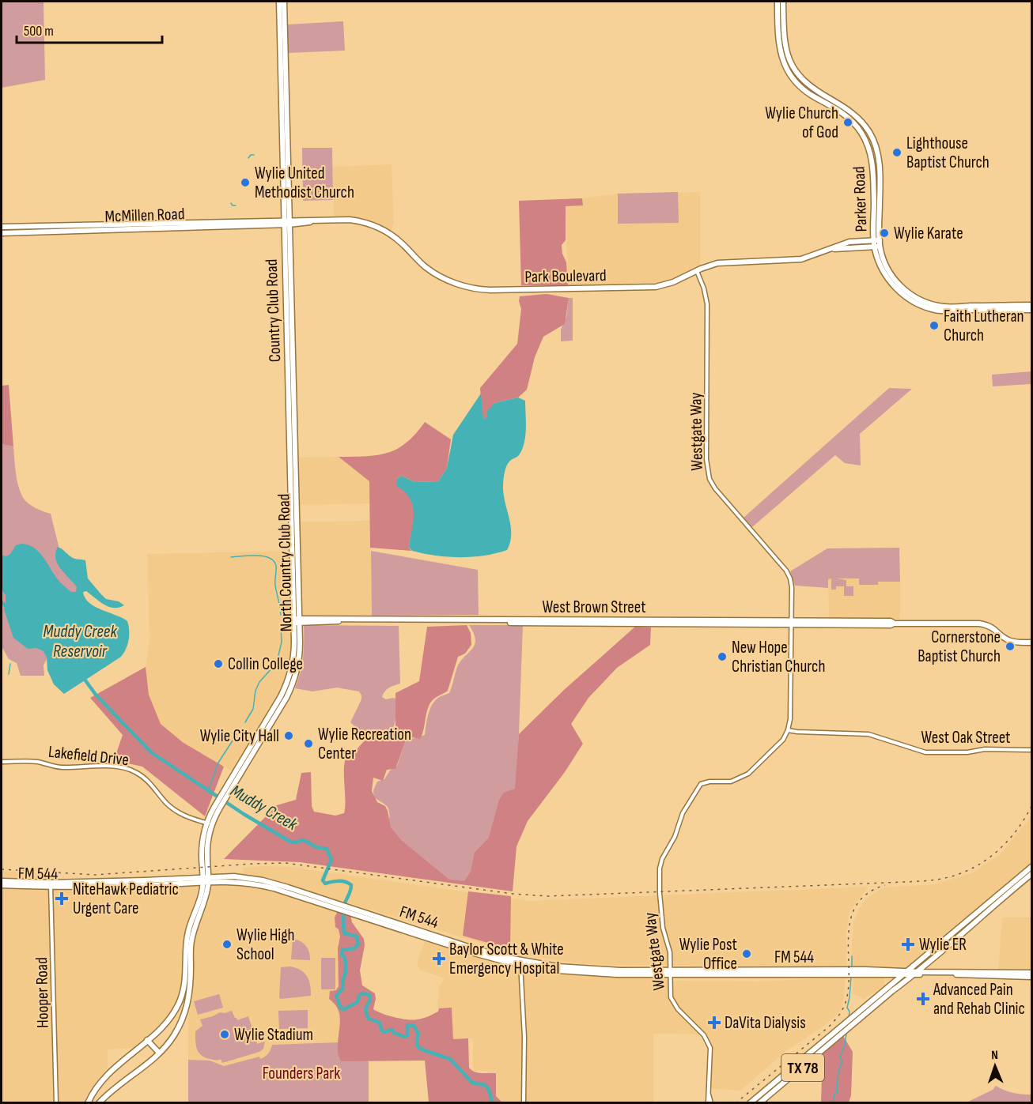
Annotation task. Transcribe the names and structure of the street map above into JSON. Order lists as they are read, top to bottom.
{
  "streets": {
    "main road": [
      "Parker Road",
      "McMillen Road",
      "Park Boulevard",
      "Country Club Road",
      "North Country Club Road",
      "West Brown Street",
      "FM 544",
      "TX 78"
    ],
    "street": [
      "Westgate Way",
      "West Oak Street",
      "Lakefield Drive",
      "Hooper Road"
    ]
  },
  "crossings": [
    ["Parker Road", "Park Boulevard"],
    ["McMillen Road", "Park Boulevard"],
    ["McMillen Road", "Country Club Road"],
    ["Park Boulevard", "Country Club Road"],
    ["Park Boulevard", "Westgate Way"],
    ["Country Club Road", "North Country Club Road"],
    ["Westgate Way", "West Brown Street"],
    ["Westgate Way", "West Oak Street"],
    ["Westgate Way", "FM 544"],
    ["North Country Club Road", "West Brown Street"],
    ["North Country Club Road", "Lakefield Drive"],
    ["North Country Club Road", "FM 544"],
    ["FM 544", "Hooper Road"],
    ["FM 544", "TX 78"]
  ],
  "water": ["Muddy Creek Reservoir", "Muddy Creek"],
  "parks": ["Founders Park"],
  "places": {
    "other": [
      "Wylie Church of God",
      "Lighthouse Baptist Church",
      "Wylie United Methodist Church",
      "Wylie Karate",
      "Faith Lutheran Church",
      "Cornerstone Baptist Church",
      "New Hope Christian Church",
      "Collin College",
      "Wylie City Hall",
      "Wylie Recreation Center",
      "Wylie High School",
      "Wylie Post Office",
      "Wylie Stadium"
    ],
    "health": [
      "NiteHawk Pediatric Urgent Care",
      "Wylie ER",
      "Baylor Scott & White Emergency Hospital",
      "Advanced Pain and Rehab Clinic",
      "DaVita Dialysis"
    ]
  },
  "scale_bar": "500 m",
  "north": "top"
}
